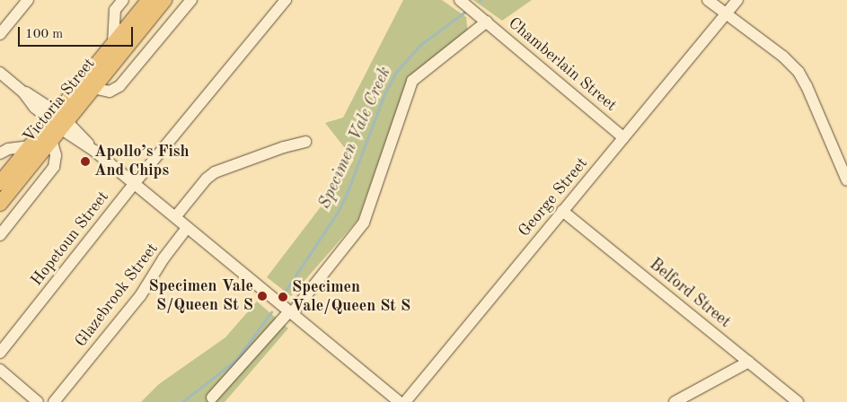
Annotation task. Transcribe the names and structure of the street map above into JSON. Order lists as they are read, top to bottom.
{
  "streets": {
    "main road": ["Victoria Street"],
    "street": [
      "Chamberlain Street",
      "George Street",
      "Hopetoun Street",
      "Belford Street",
      "Glazebrook Street"
    ]
  },
  "crossings": [
    ["Chamberlain Street", "George Street"],
    ["George Street", "Belford Street"]
  ],
  "water": ["Specimen Vale Creek"],
  "places": ["Apollo’s Fish And Chips", "Specimen Vale S/Queen St S", "Specimen Vale/Queen St S"],
  "scale_bar": "100 m"
}
